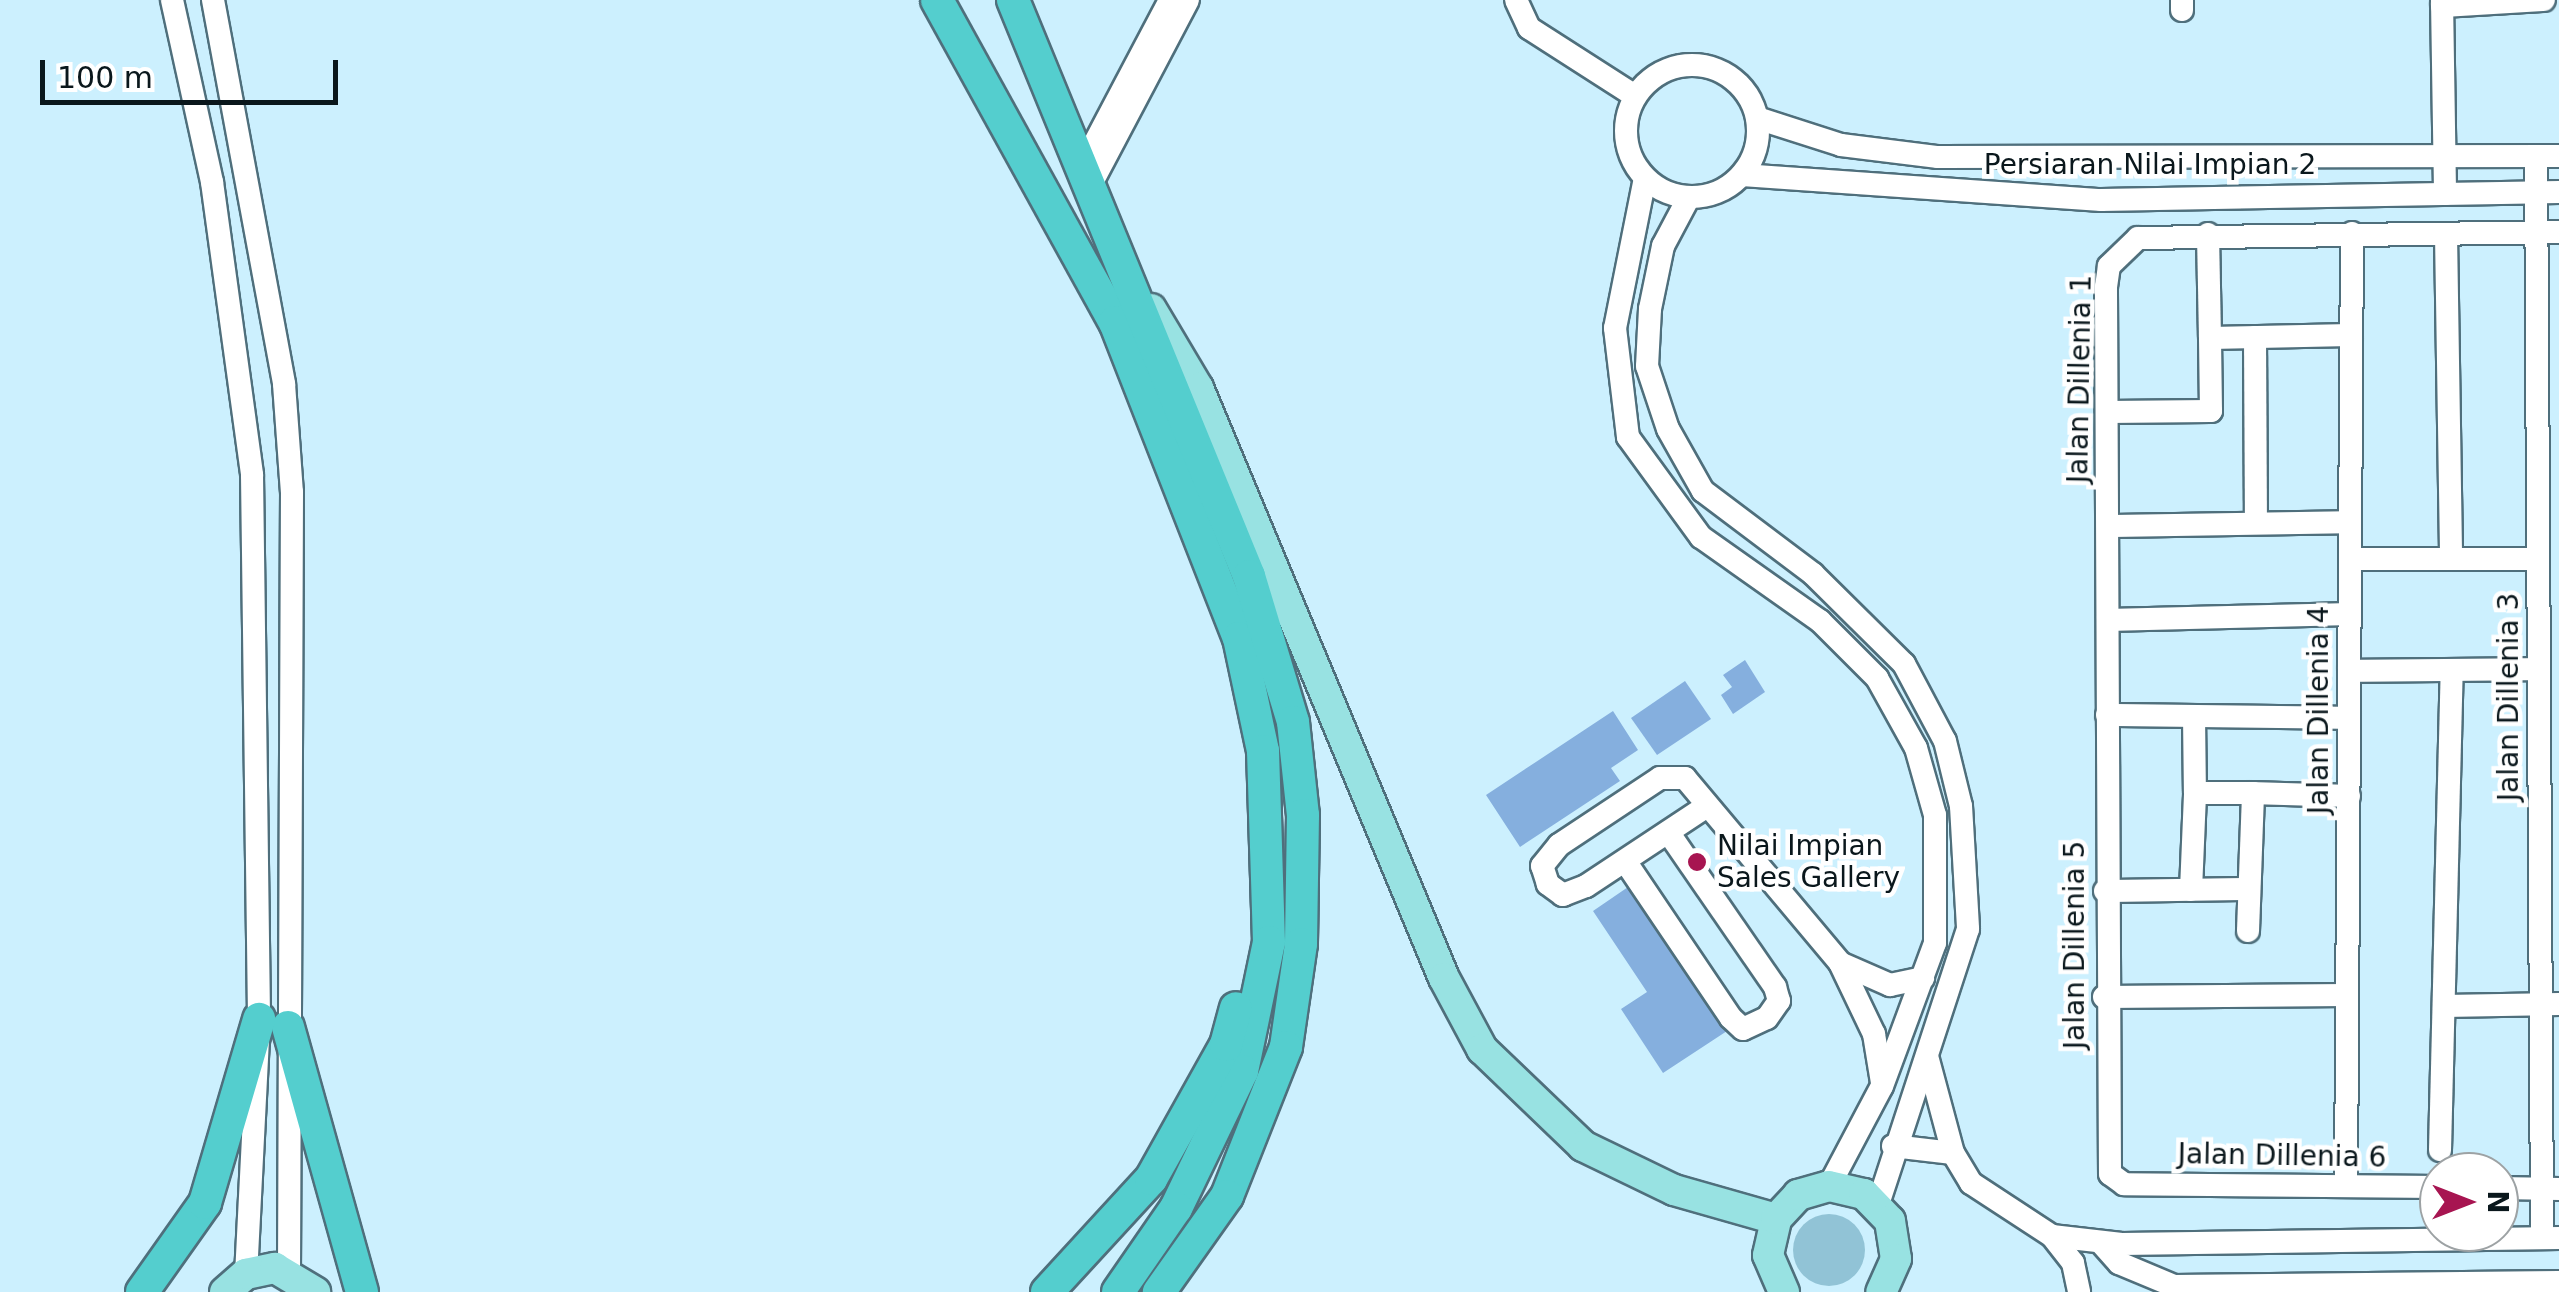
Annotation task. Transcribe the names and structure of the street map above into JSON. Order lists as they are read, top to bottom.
{
  "streets": {
    "street": [
      "Persiaran Nilai Impian 2",
      "Jalan Dillenia 1",
      "Jalan Dillenia 3",
      "Jalan Dillenia 4",
      "Jalan Dillenia 5",
      "Jalan Dillenia 6"
    ]
  },
  "crossings": [
    ["Persiaran Nilai Impian 2", "Jalan Dillenia 3"],
    ["Jalan Dillenia 1", "Jalan Dillenia 3"],
    ["Jalan Dillenia 1", "Jalan Dillenia 4"],
    ["Jalan Dillenia 1", "Jalan Dillenia 5"],
    ["Jalan Dillenia 4", "Jalan Dillenia 6"],
    ["Jalan Dillenia 5", "Jalan Dillenia 6"]
  ],
  "places": ["Nilai Impian Sales Gallery"],
  "scale_bar": "100 m",
  "north": "right"
}
